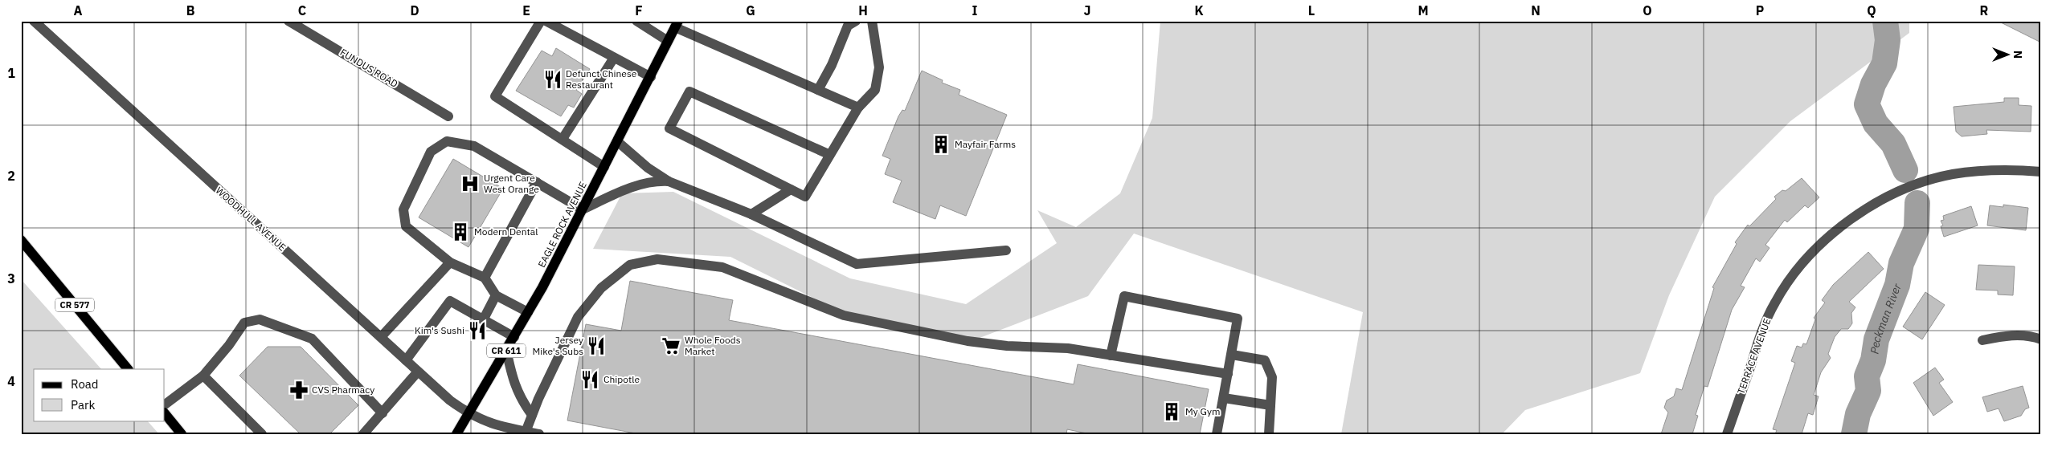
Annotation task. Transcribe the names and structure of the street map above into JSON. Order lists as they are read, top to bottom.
{
  "streets": {
    "main road": ["EAGLE ROCK AVENUE", "CR 577", "CR 611"],
    "street": ["FUNDUS ROAD", "WOODHULL AVENUE", "TERRACE AVENUE"]
  },
  "crossings": [
    ["WOODHULL AVENUE", "EAGLE ROCK AVENUE"]
  ],
  "water": ["Peckman River"],
  "places": {
    "restaurant": [
      "Defunct Chinese Restaurant",
      "Kim's Sushi",
      "Jersey Mike's Subs",
      "Chipotle"
    ],
    "building": ["Mayfair Farms", "Modern Dental", "My Gym"],
    "hospital": ["Urgent Care West Orange"],
    "supermarket": ["Whole Foods Market"],
    "pharmacy": ["CVS Pharmacy"]
  },
  "legend": ["Road", "Park"],
  "north": "right",
  "grid": {
    "columns": [
      "A",
      "B",
      "C",
      "D",
      "E",
      "F",
      "G",
      "H",
      "I",
      "J",
      "K",
      "L",
      "M",
      "N",
      "O",
      "P",
      "Q",
      "R"
    ],
    "rows": [
      "1",
      "2",
      "3",
      "4"
    ]
  }
}
